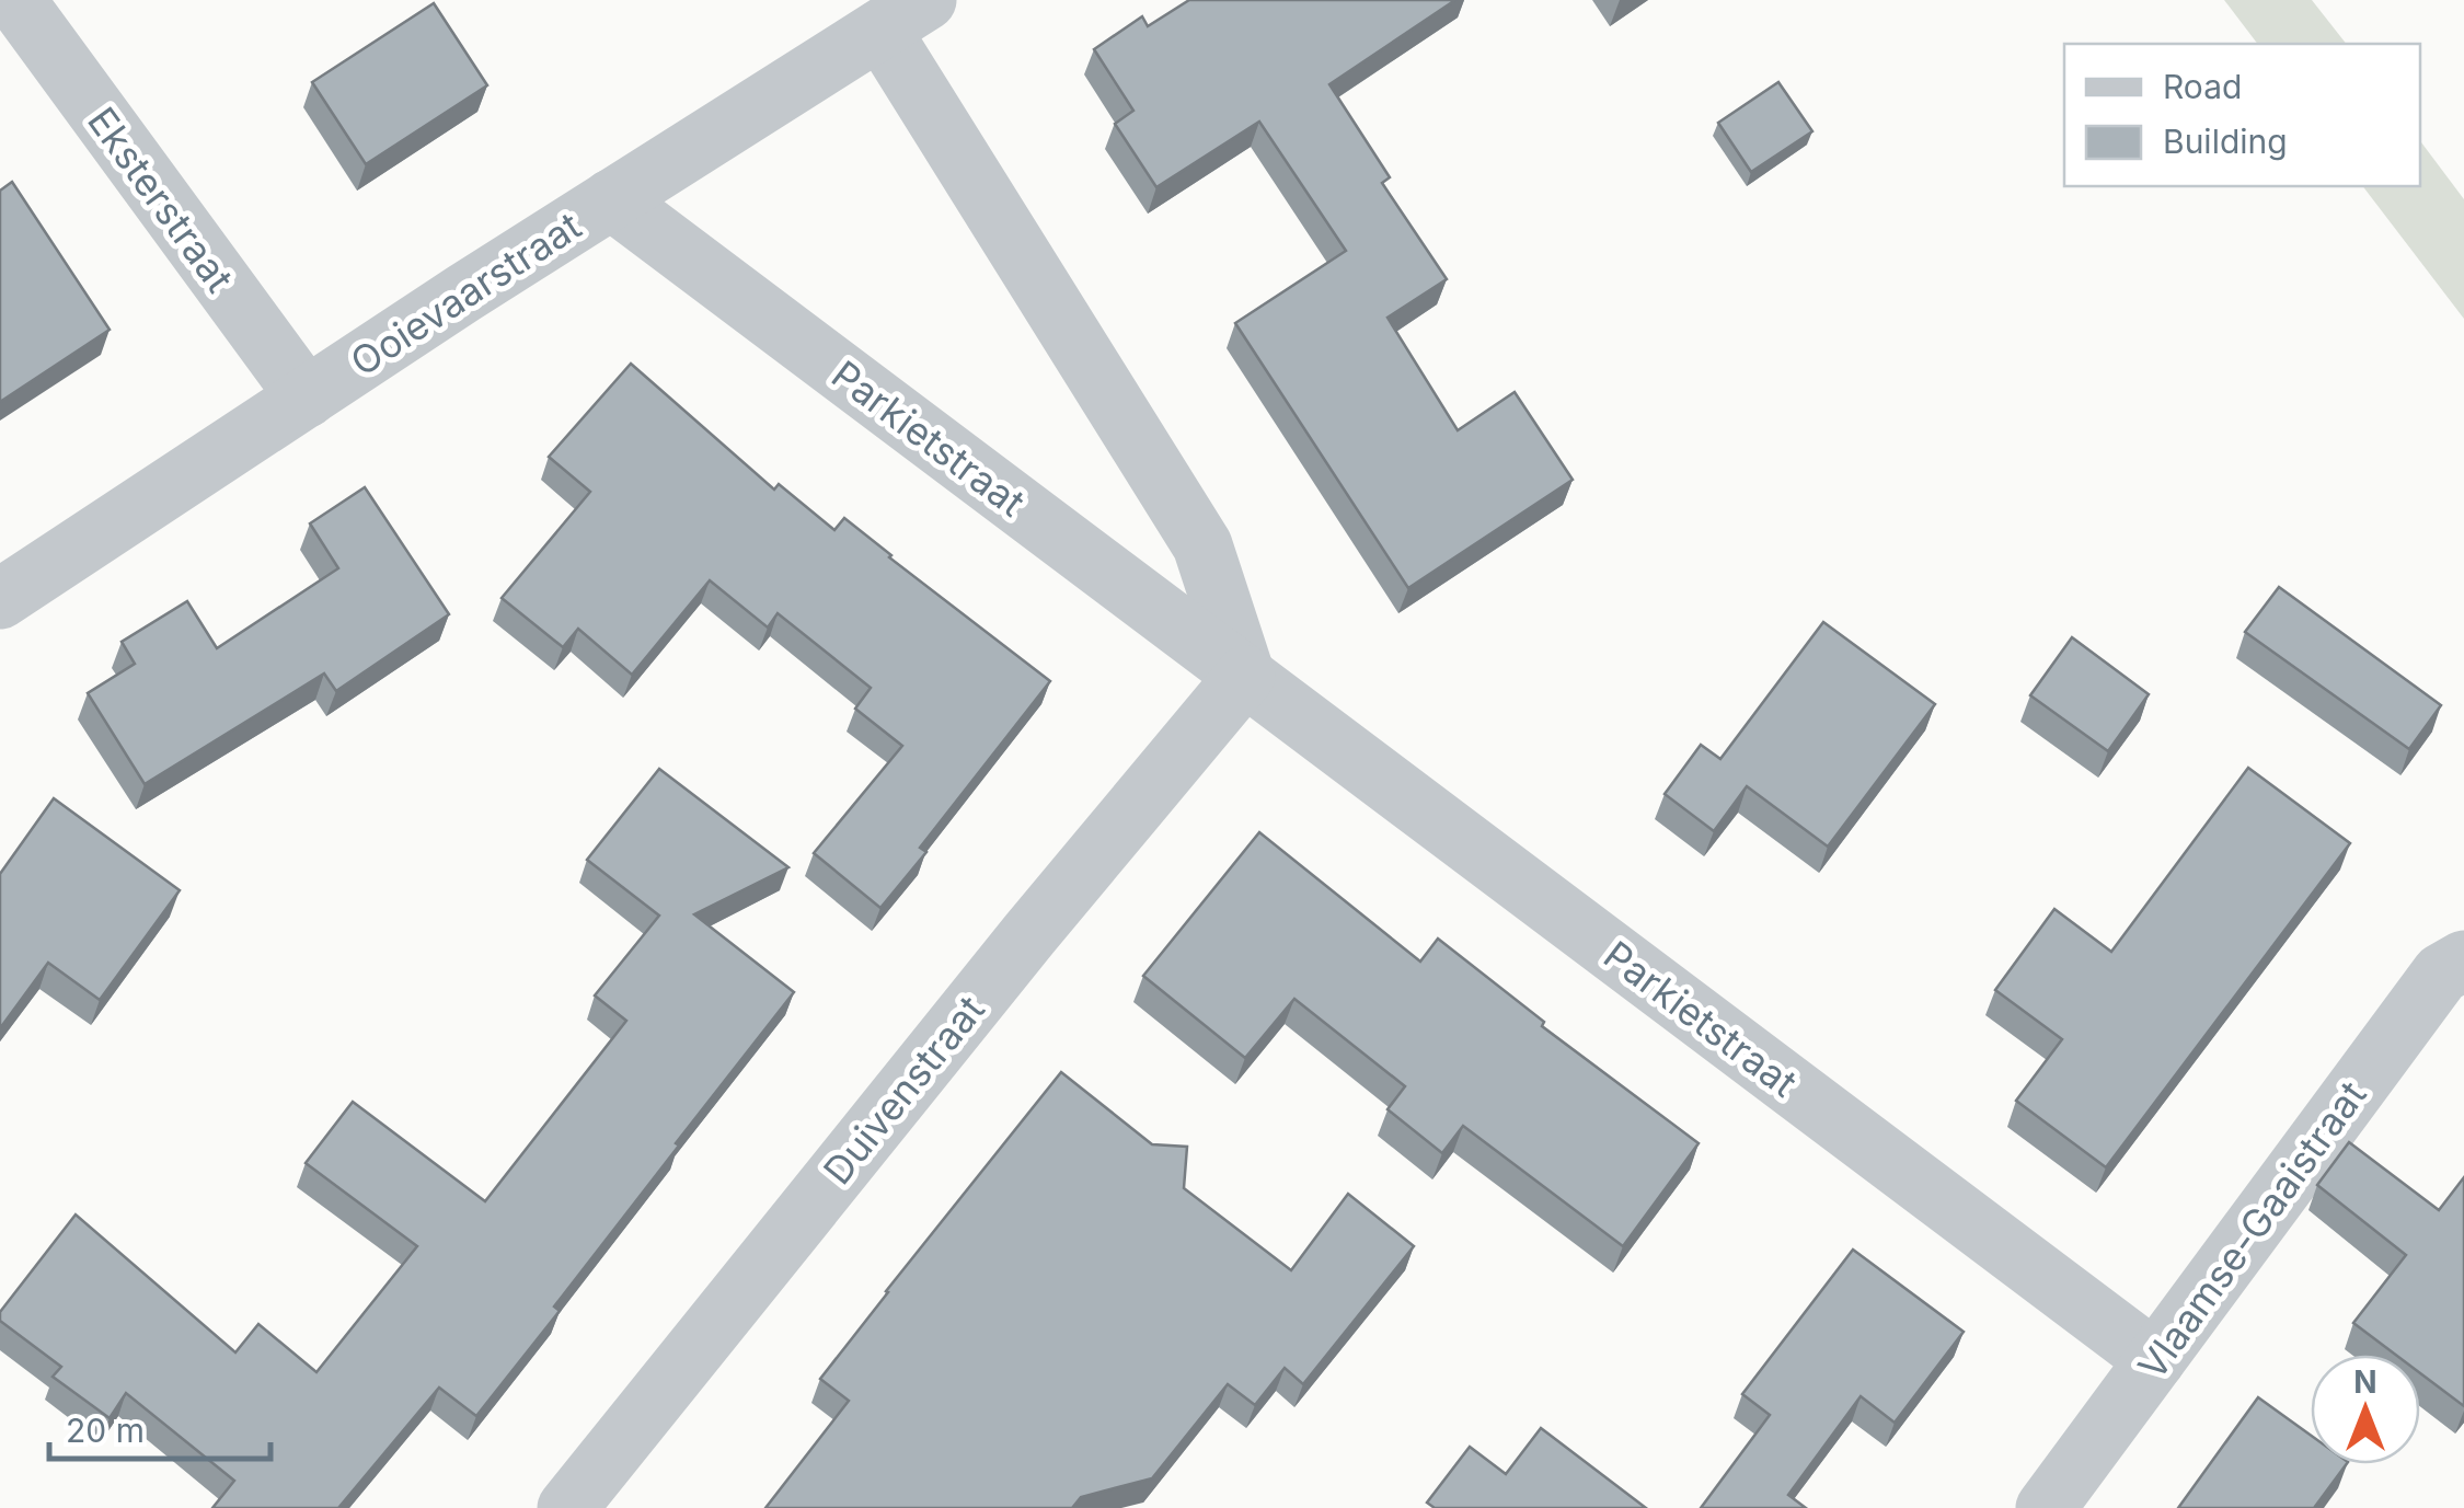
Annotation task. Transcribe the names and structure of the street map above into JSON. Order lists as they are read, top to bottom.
{
  "streets": {
    "street": [
      "Eksterstraat",
      "Ooievaarstraat",
      "Parkietstraat",
      "Duivenstraat",
      "Vlaamse-Gaaistraat"
    ]
  },
  "crossings": [
    ["Eksterstraat", "Ooievaarstraat"],
    ["Ooievaarstraat", "Parkietstraat"],
    ["Parkietstraat", "Duivenstraat"],
    ["Parkietstraat", "Vlaamse-Gaaistraat"]
  ],
  "legend": ["Road", "Building"],
  "scale_bar": "20 m",
  "north": "top"
}
